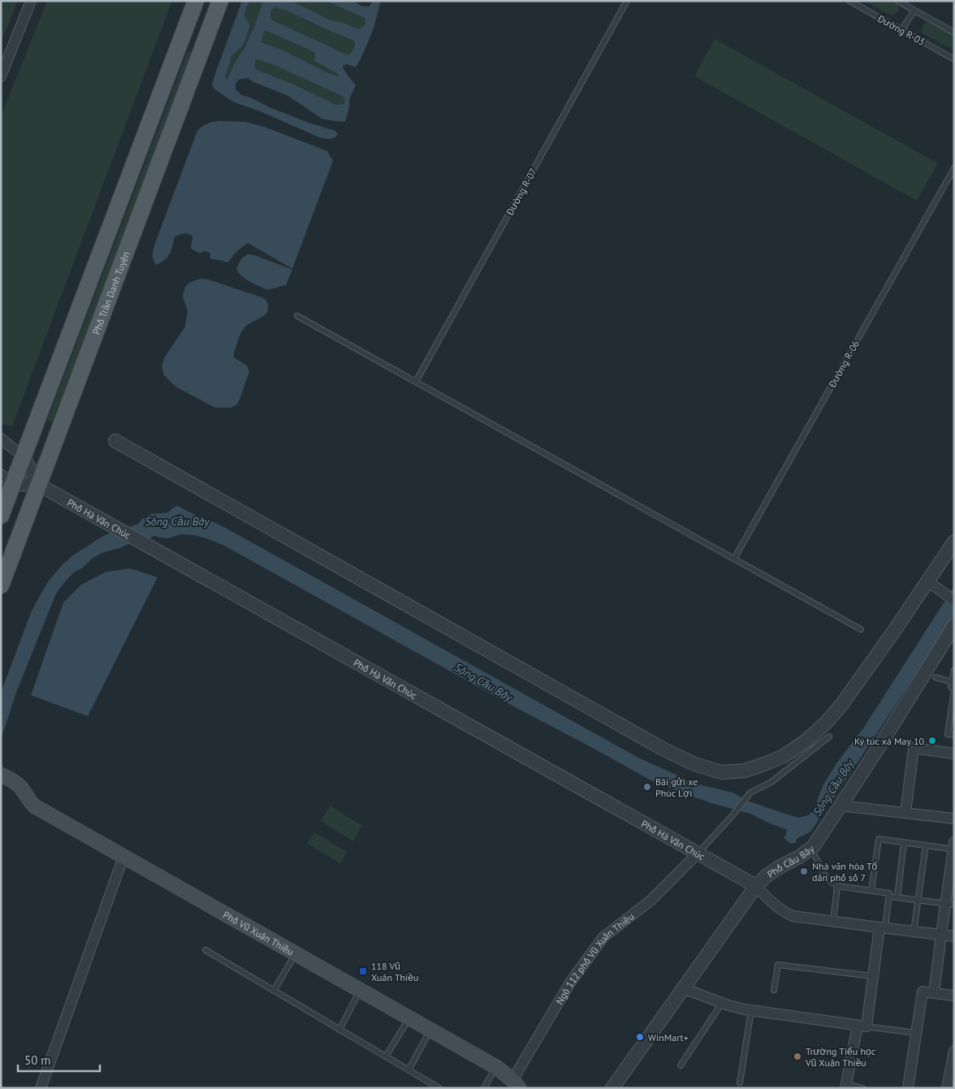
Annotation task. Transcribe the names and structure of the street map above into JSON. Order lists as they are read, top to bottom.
{
  "streets": {
    "main road": ["Phố Trần Danh Tuyên", "Phố Vũ Xuân Thiều"],
    "street": ["Phố Hà Văn Chúc", "Phố Cầu Bây", "Ngõ 112 phố Vũ Xuân Thiều"],
    "lane": ["Đường R-03", "Đường R-07", "Đường R-06"]
  },
  "crossings": [
    ["Phố Trần Danh Tuyên", "Phố Hà Văn Chúc"],
    ["Phố Hà Văn Chúc", "Phố Cầu Bây"],
    ["Phố Hà Văn Chúc", "Ngõ 112 phố Vũ Xuân Thiều"],
    ["Phố Vũ Xuân Thiều", "Ngõ 112 phố Vũ Xuân Thiều"]
  ],
  "water": ["Sông Cầu Bây"],
  "places": {
    "other": [
      "Ký túc xá May 10",
      "Bãi gửi xe Phúc Lợi",
      "Nhà văn hóa Tổ dân phố số 7",
      "WinMart+",
      "Trường Tiểu học Vũ Xuân Thiều"
    ],
    "transit": ["118 Vũ Xuân Thiều"]
  },
  "scale_bar": "50 m"
}
